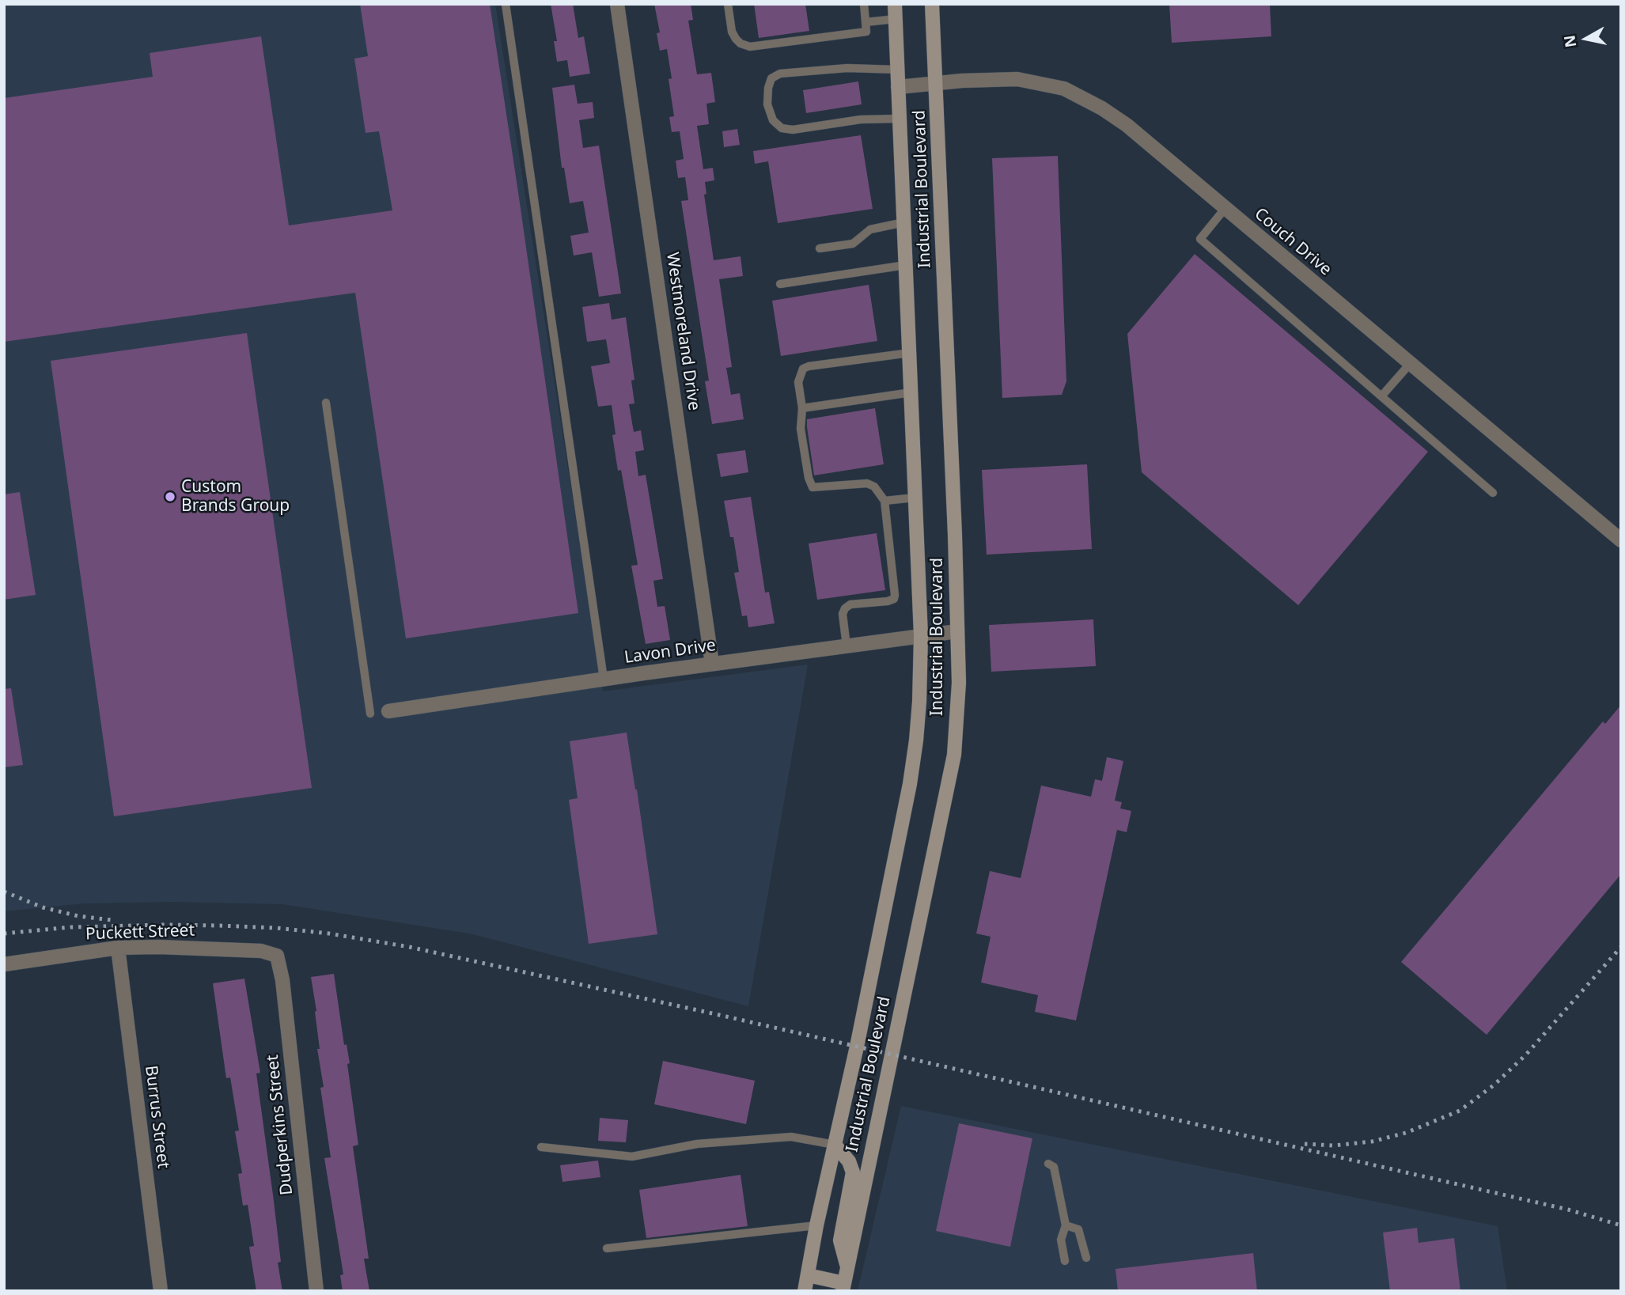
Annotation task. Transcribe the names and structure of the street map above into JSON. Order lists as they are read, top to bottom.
{
  "streets": {
    "main road": ["Industrial Boulevard"],
    "street": [
      "Couch Drive",
      "Westmoreland Drive",
      "Lavon Drive",
      "Puckett Street",
      "Burrus Street",
      "Dudperkins Street"
    ]
  },
  "crossings": [
    ["Industrial Boulevard", "Couch Drive"],
    ["Industrial Boulevard", "Lavon Drive"],
    ["Westmoreland Drive", "Lavon Drive"],
    ["Puckett Street", "Burrus Street"],
    ["Puckett Street", "Dudperkins Street"]
  ],
  "places": ["Custom Brands Group"],
  "north": "left"
}
